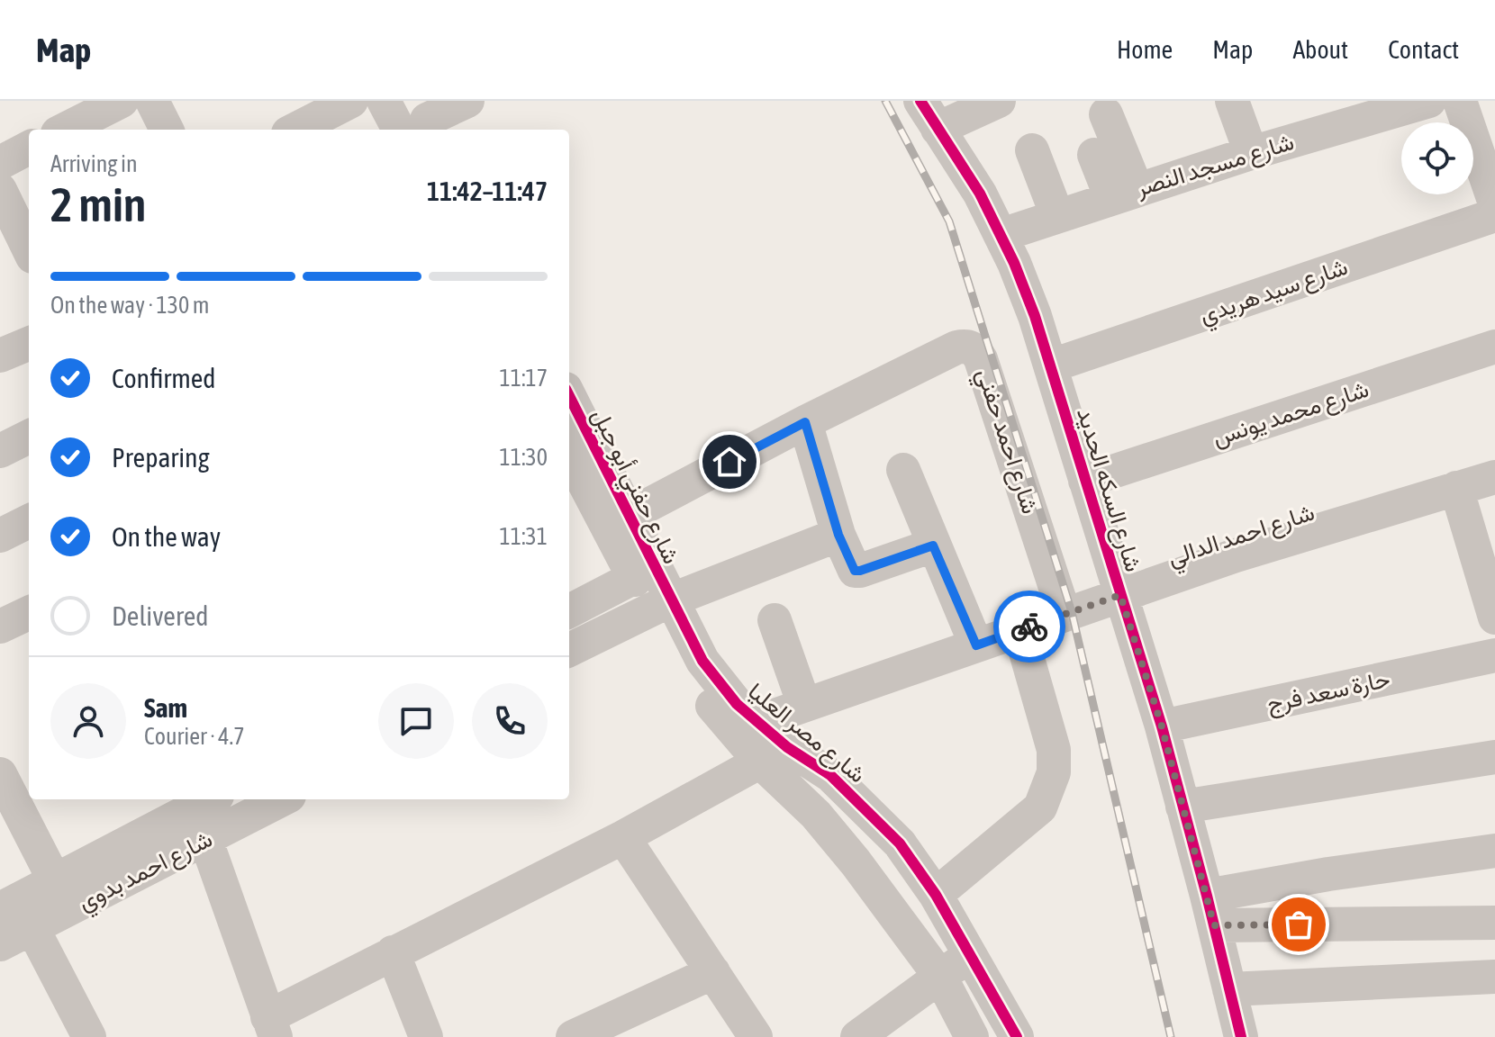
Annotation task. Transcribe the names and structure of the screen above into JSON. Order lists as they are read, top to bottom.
{
  "streets": {
    "street": [
      "شارع مسجد النصر",
      "شارع سيد هريدي",
      "شارع محمد يونس",
      "شارع احمد حفني",
      "شارع حفني أبو جبل",
      "شارع السكه الحديد",
      "شارع احمد الدالي",
      "حارة سعد فرج",
      "شارع مصر العليا",
      "شارع احمد بدوي"
    ]
  },
  "crossings": [
    ["شارع مسجد النصر", "شارع السكه الحديد"],
    ["شارع سيد هريدي", "شارع السكه الحديد"],
    ["شارع محمد يونس", "شارع السكه الحديد"],
    ["شارع احمد حفني", "شارع حفني أبو جبل"],
    ["شارع احمد حفني", "شارع احمد الدالي"],
    ["شارع حفني أبو جبل", "شارع مصر العليا"],
    ["شارع السكه الحديد", "شارع احمد الدالي"],
    ["شارع السكه الحديد", "حارة سعد فرج"],
    ["شارع احمد الدالي", "شارع مصر العليا"]
  ],
  "page": {
    "header": "Map",
    "nav": [
      "Home",
      "Map",
      "About",
      "Contact"
    ],
    "heading": ["2 min", "Arriving in", "11:42–11:47"],
    "panel": ["Sam", "Courier · 4.7"],
    "bar": "On the way · 130 m",
    "list": [
      ["Confirmed", "11:17"],
      ["Preparing", "11:30"],
      ["On the way", "11:31"],
      "Delivered"
    ]
  }
}
